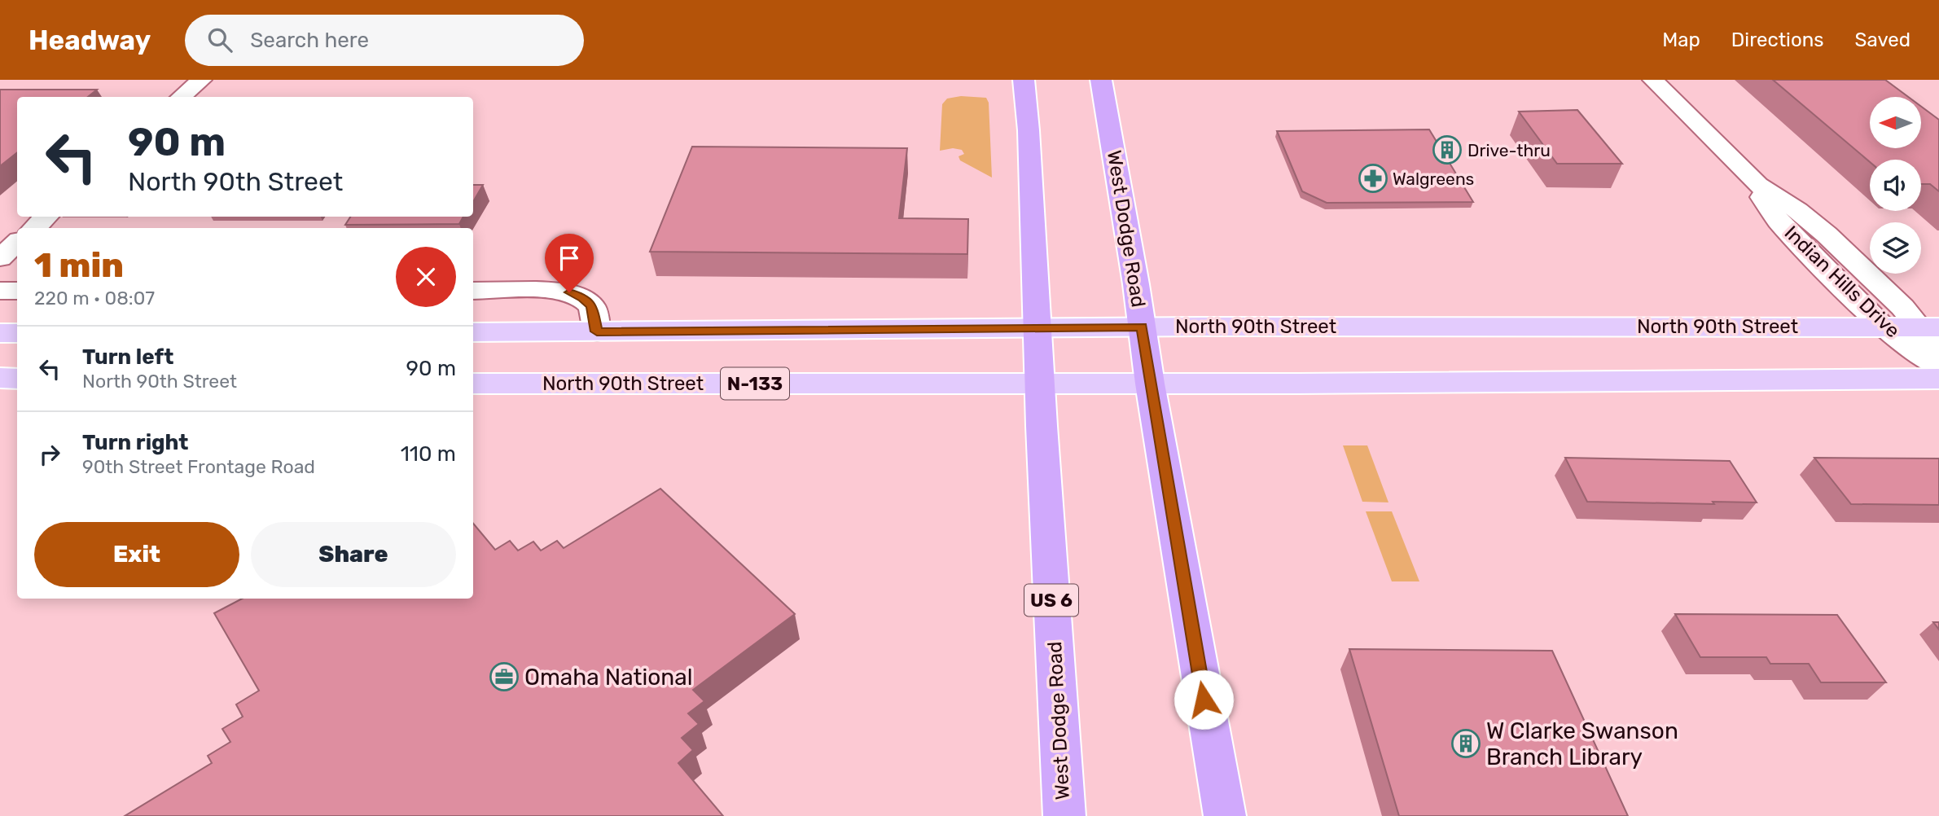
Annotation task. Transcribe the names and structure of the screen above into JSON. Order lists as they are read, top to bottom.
{
  "streets": {
    "highway": ["West Dodge Road", "US 6"],
    "main road": ["North 90th Street", "N-133"],
    "street": ["Indian Hills Drive"]
  },
  "crossings": [
    ["West Dodge Road", "North 90th Street"],
    ["Indian Hills Drive", "North 90th Street"]
  ],
  "places": {
    "building": ["Drive-thru", "W Clarke Swanson Branch Library"],
    "pharmacy": ["Walgreens"],
    "office": ["Omaha National"]
  },
  "north": "left",
  "page": {
    "header": "Headway",
    "search": "Search here",
    "nav": ["Map", "Directions", "Saved"],
    "turn": ["90 m", "North 90th Street"],
    "heading": ["1 min", "220 m · 08:07"],
    "list": [
      {
        "name": "Turn left",
        "note": "North 90th Street",
        "value": "90 m"
      },
      {
        "name": "Turn right",
        "note": "90th Street Frontage Road",
        "value": "110 m"
      }
    ],
    "buttons": ["Exit", "Share"]
  }
}
